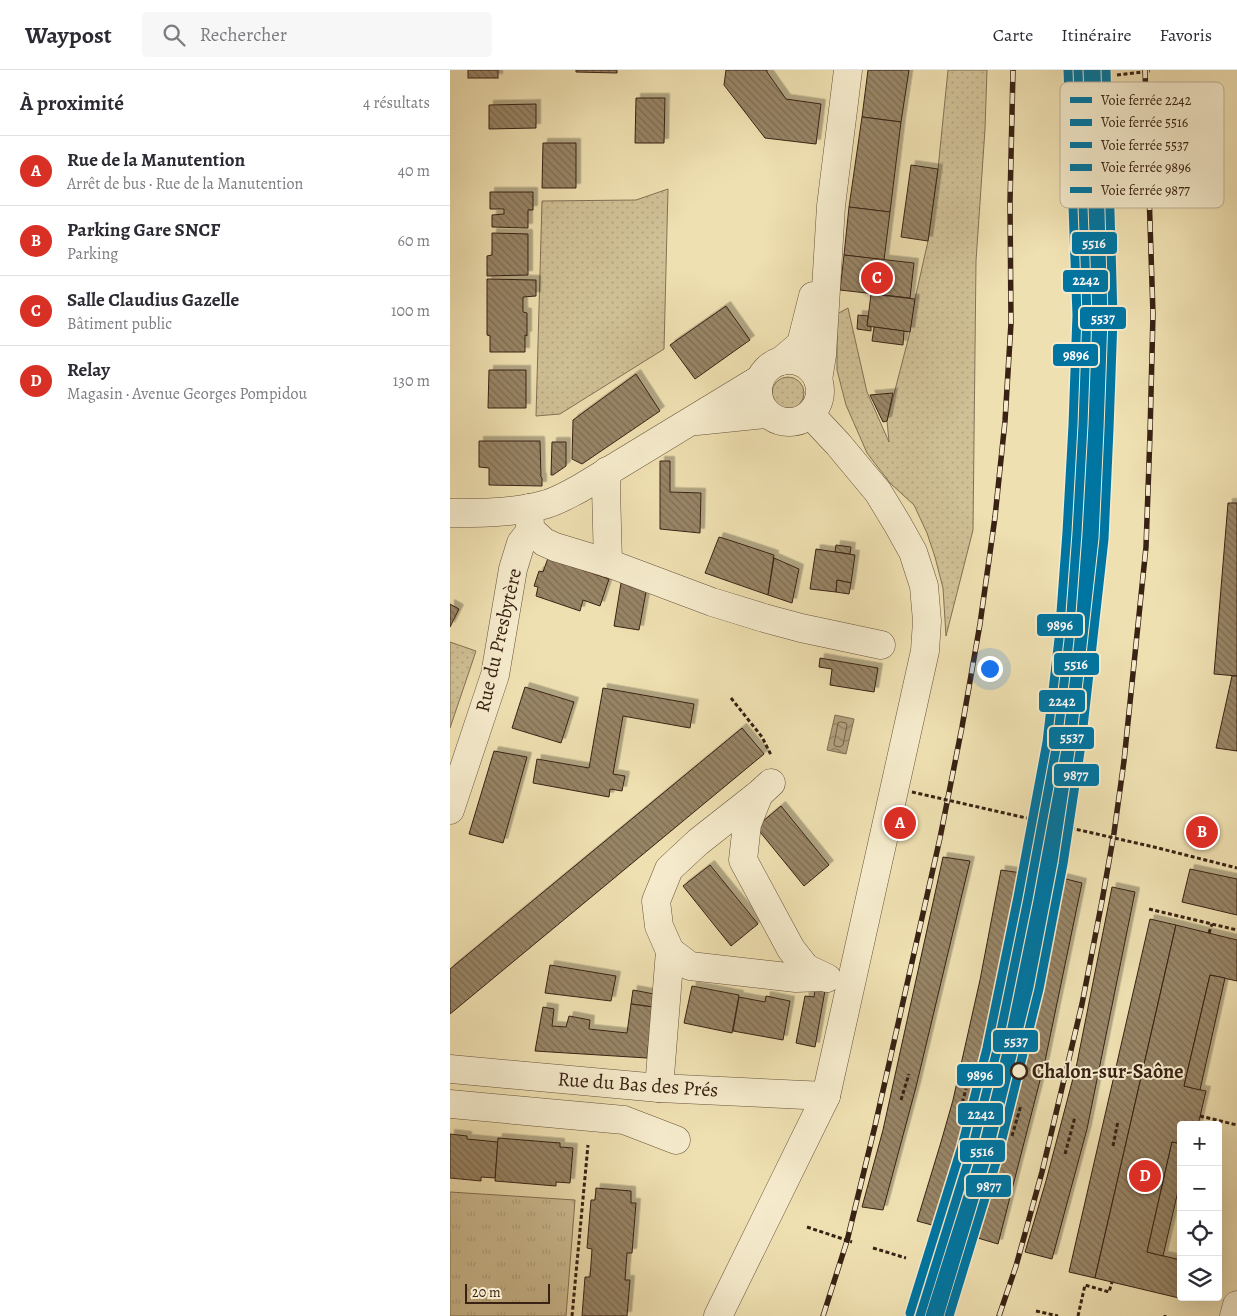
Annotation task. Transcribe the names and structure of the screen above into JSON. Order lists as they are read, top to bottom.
{
  "streets": {
    "street": ["Rue du Presbytère", "Rue du Bas des Prés"]
  },
  "places": ["Chalon-sur-Saône"],
  "lines": [
    "rail line 2242",
    "rail line 5516",
    "rail line 5537",
    "rail line 9896",
    "rail line 9877"
  ],
  "legend": [
    "Voie ferrée 2242",
    "Voie ferrée 5516",
    "Voie ferrée 5537",
    "Voie ferrée 9896",
    "Voie ferrée 9877"
  ],
  "scale_bar": "20 m",
  "page": {
    "header": "Waypost",
    "search": "Rechercher",
    "nav": ["Carte", "Itinéraire", "Favoris"],
    "heading": ["À proximité", "4 résultats"],
    "list": [
      {
        "mark": "A",
        "name": "Rue de la Manutention",
        "note": "Arrêt de bus · Rue de la Manutention",
        "value": "40 m"
      },
      {
        "mark": "B",
        "name": "Parking Gare SNCF",
        "note": "Parking",
        "value": "60 m"
      },
      {
        "mark": "C",
        "name": "Salle Claudius Gazelle",
        "note": "Bâtiment public",
        "value": "100 m"
      },
      {
        "mark": "D",
        "name": "Relay",
        "note": "Magasin · Avenue Georges Pompidou",
        "value": "130 m"
      }
    ],
    "pins": [
      "C",
      "A",
      "B",
      "D"
    ],
    "map_buttons": ["+", "−"],
    "scale": "20 m"
  }
}
